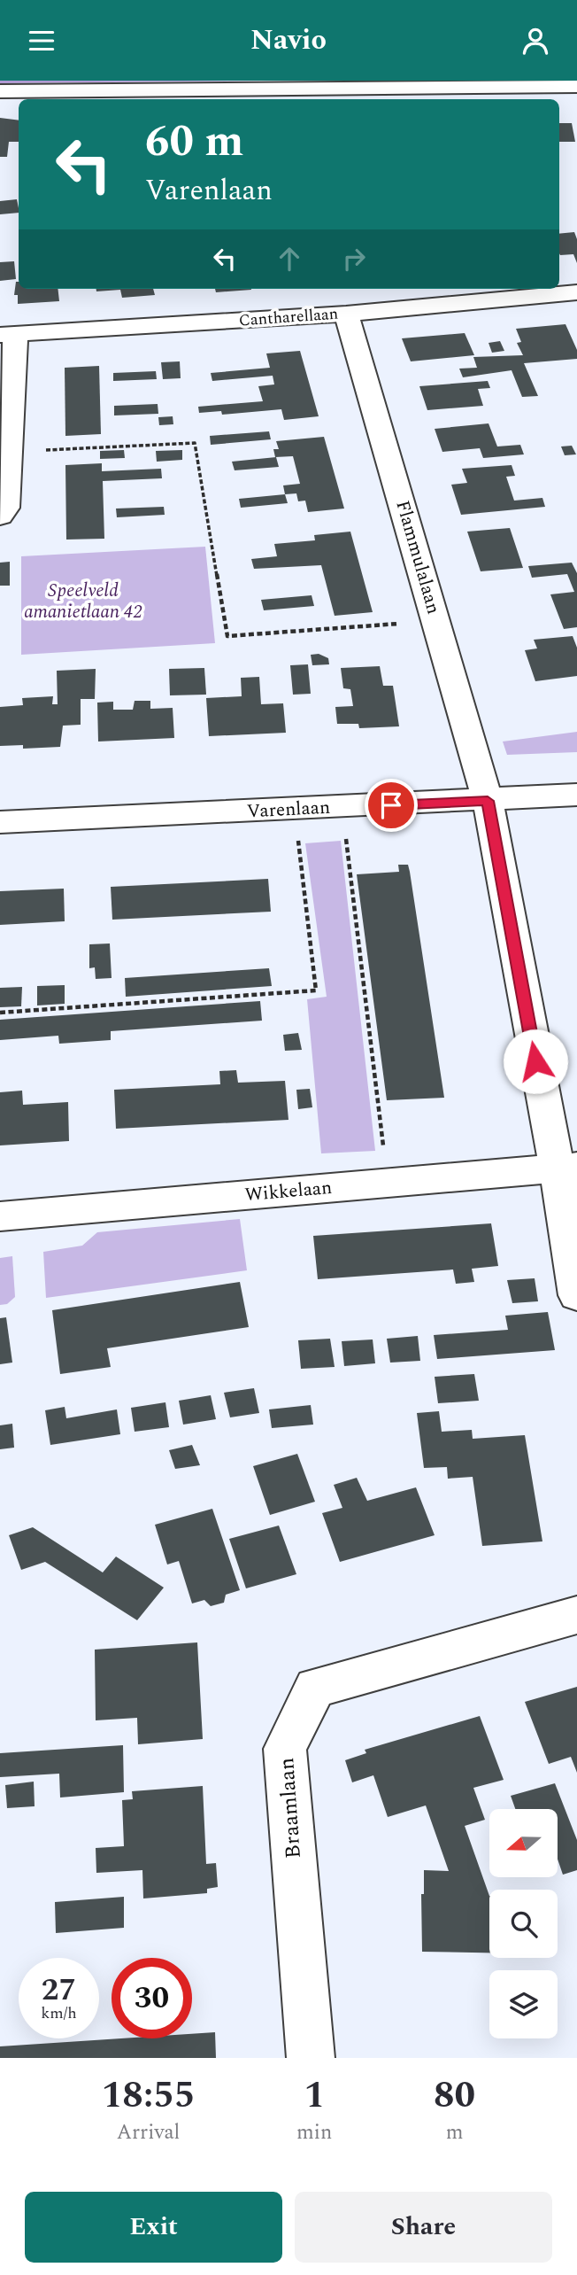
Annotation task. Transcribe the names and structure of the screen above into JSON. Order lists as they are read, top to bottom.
{
  "streets": {
    "street": [
      "Cantharellaan",
      "Flammulalaan",
      "Varenlaan",
      "Wikkelaan",
      "Braamlaan"
    ]
  },
  "crossings": [
    ["Cantharellaan", "Flammulalaan"],
    ["Flammulalaan", "Varenlaan"]
  ],
  "parks": ["Speelveld amanietlaan 42"],
  "north": "left",
  "page": {
    "header": "Navio",
    "turn": ["60 m", "Varenlaan"],
    "speed": "27 km/h",
    "limit": "30",
    "eta": [
      "18:55",
      "Arrival",
      "1",
      "min",
      "80",
      "m"
    ],
    "buttons": ["Exit", "Share"]
  }
}
